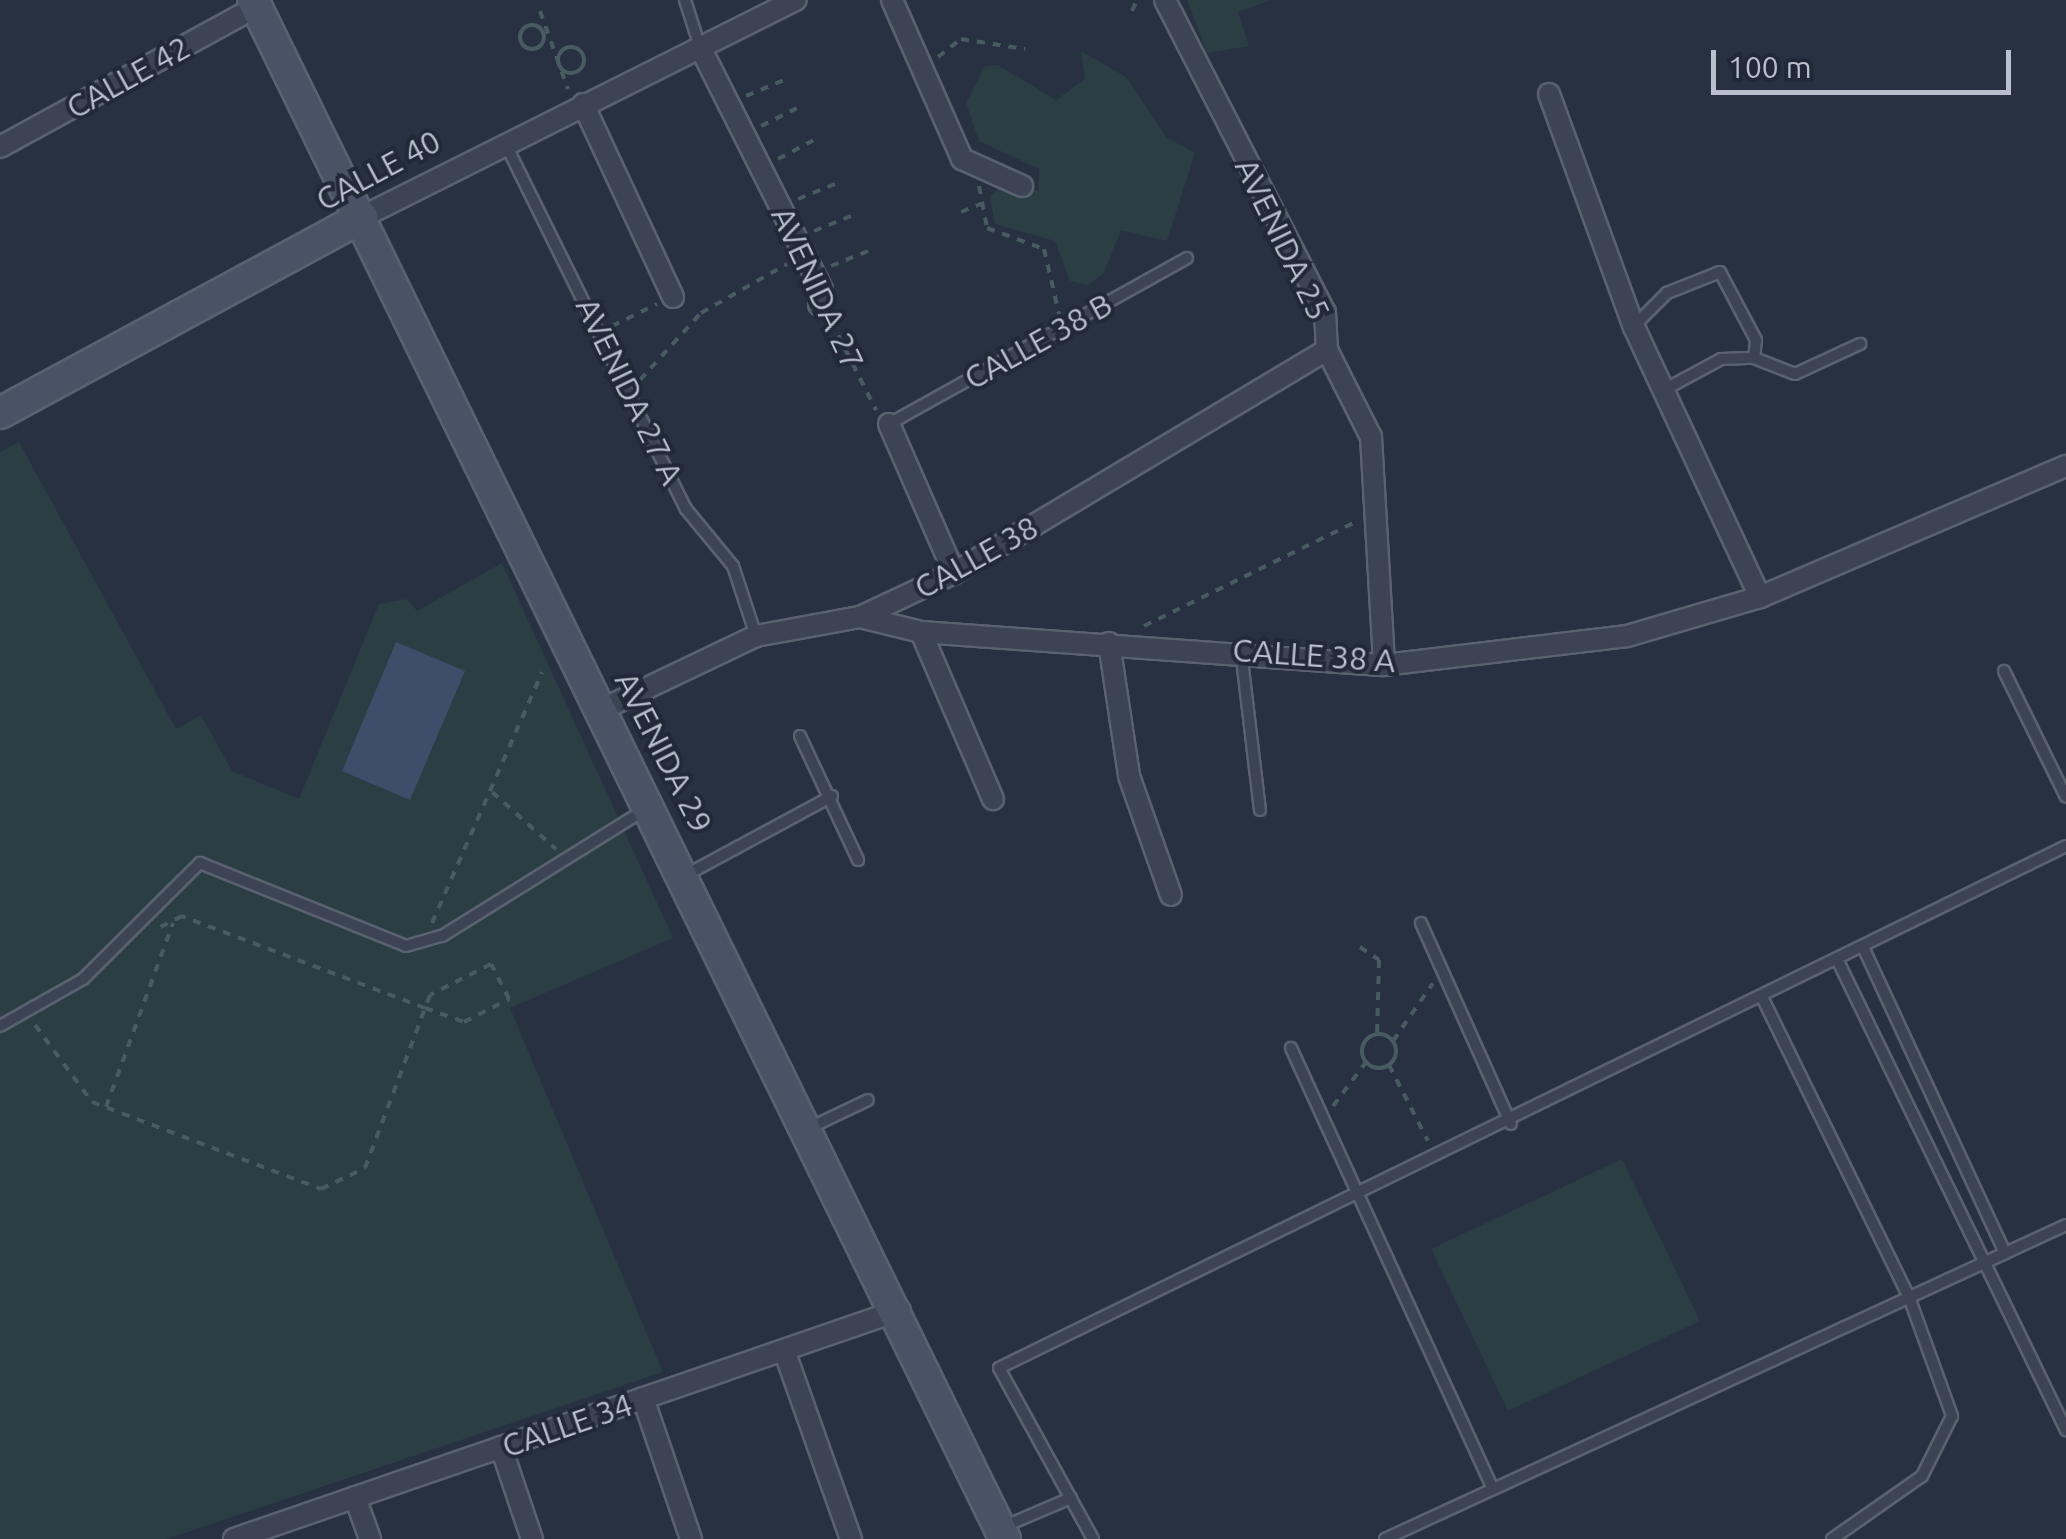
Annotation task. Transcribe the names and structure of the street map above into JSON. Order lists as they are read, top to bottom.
{
  "streets": {
    "main road": ["CALLE 40", "AVENIDA 29"],
    "street": [
      "CALLE 42",
      "AVENIDA 25",
      "AVENIDA 27",
      "CALLE 38",
      "CALLE 38 A",
      "CALLE 34"
    ],
    "lane": ["CALLE 38 B", "AVENIDA 27 A"]
  },
  "crossings": [
    ["CALLE 42", "AVENIDA 29"],
    ["CALLE 40", "AVENIDA 27"],
    ["CALLE 40", "AVENIDA 27 A"],
    ["CALLE 40", "AVENIDA 29"],
    ["AVENIDA 25", "CALLE 38"],
    ["AVENIDA 25", "CALLE 38 A"],
    ["AVENIDA 27", "CALLE 38 B"],
    ["AVENIDA 27 A", "CALLE 38"],
    ["CALLE 38", "CALLE 38 A"],
    ["CALLE 38", "AVENIDA 29"],
    ["AVENIDA 29", "CALLE 34"]
  ],
  "scale_bar": "100 m"
}
